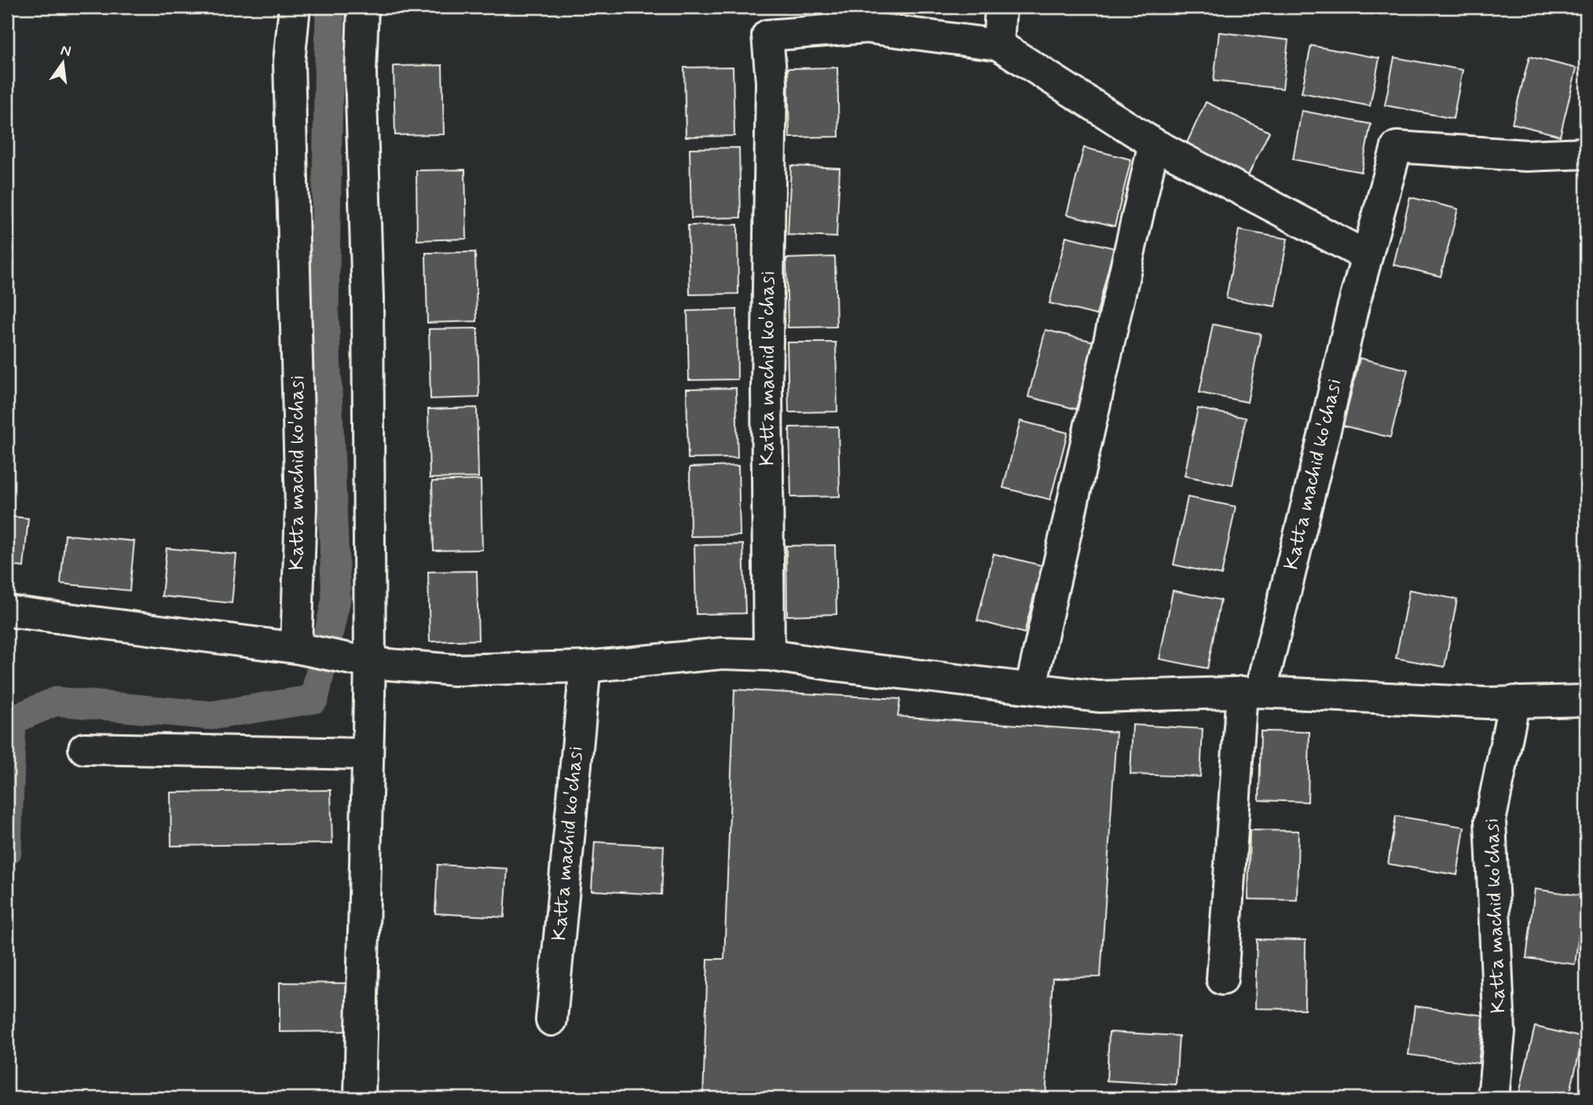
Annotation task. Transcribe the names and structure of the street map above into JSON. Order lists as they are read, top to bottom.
{
  "streets": {
    "street": ["Katta machid ko'chasi"]
  },
  "north": "top"
}
